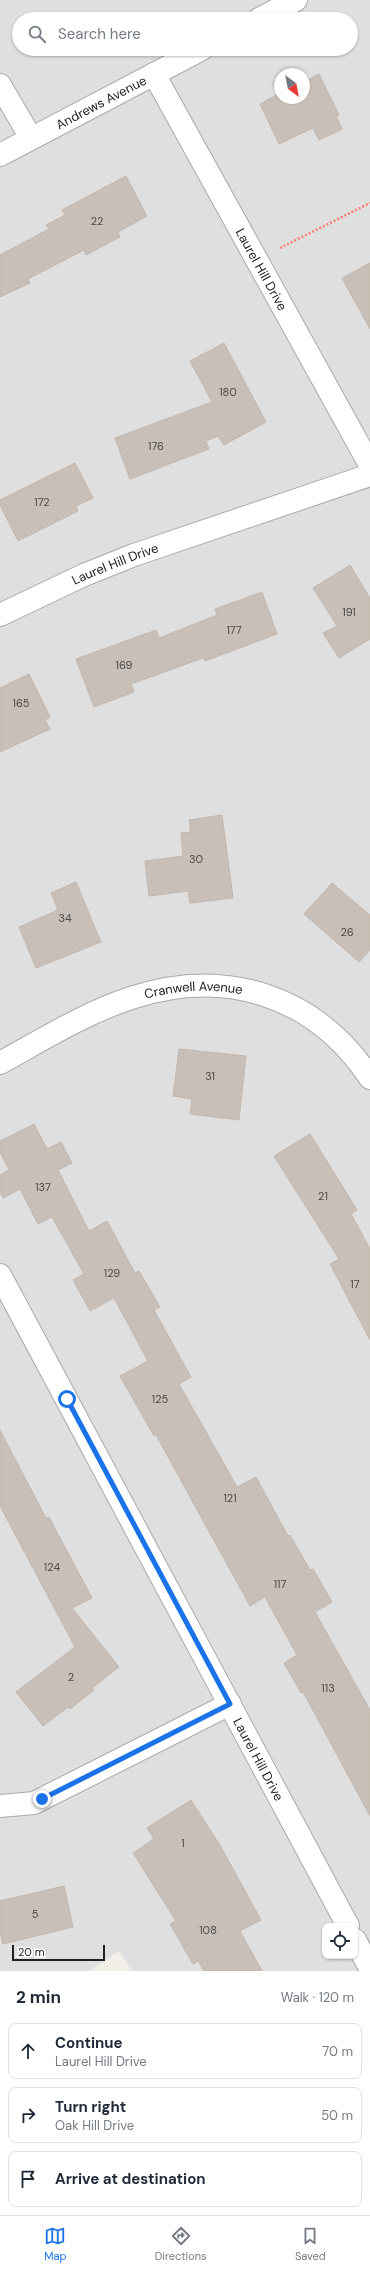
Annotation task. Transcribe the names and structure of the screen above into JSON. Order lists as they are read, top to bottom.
{
  "streets": {
    "street": ["Andrews Avenue", "Laurel Hill Drive", "Cranwell Avenue"]
  },
  "crossings": [
    ["Andrews Avenue", "Laurel Hill Drive"]
  ],
  "house_numbers": [
    "22",
    "180",
    "176",
    "172",
    "191",
    "177",
    "169",
    "165",
    "30",
    "34",
    "26",
    "31",
    "137",
    "21",
    "129",
    "17",
    "125",
    "121",
    "124",
    "117",
    "2",
    "113",
    "1",
    "5",
    "108"
  ],
  "scale_bar": "20 m",
  "north": "bottom right",
  "page": {
    "search": "Search here",
    "scale": "20 m",
    "heading": ["2 min", "Walk · 120 m"],
    "list": [
      ["Continue", "Laurel Hill Drive", "70 m"],
      ["Turn right", "Oak Hill Drive", "50 m"],
      "Arrive at destination"
    ],
    "nav": ["Map", "Directions", "Saved"]
  }
}
